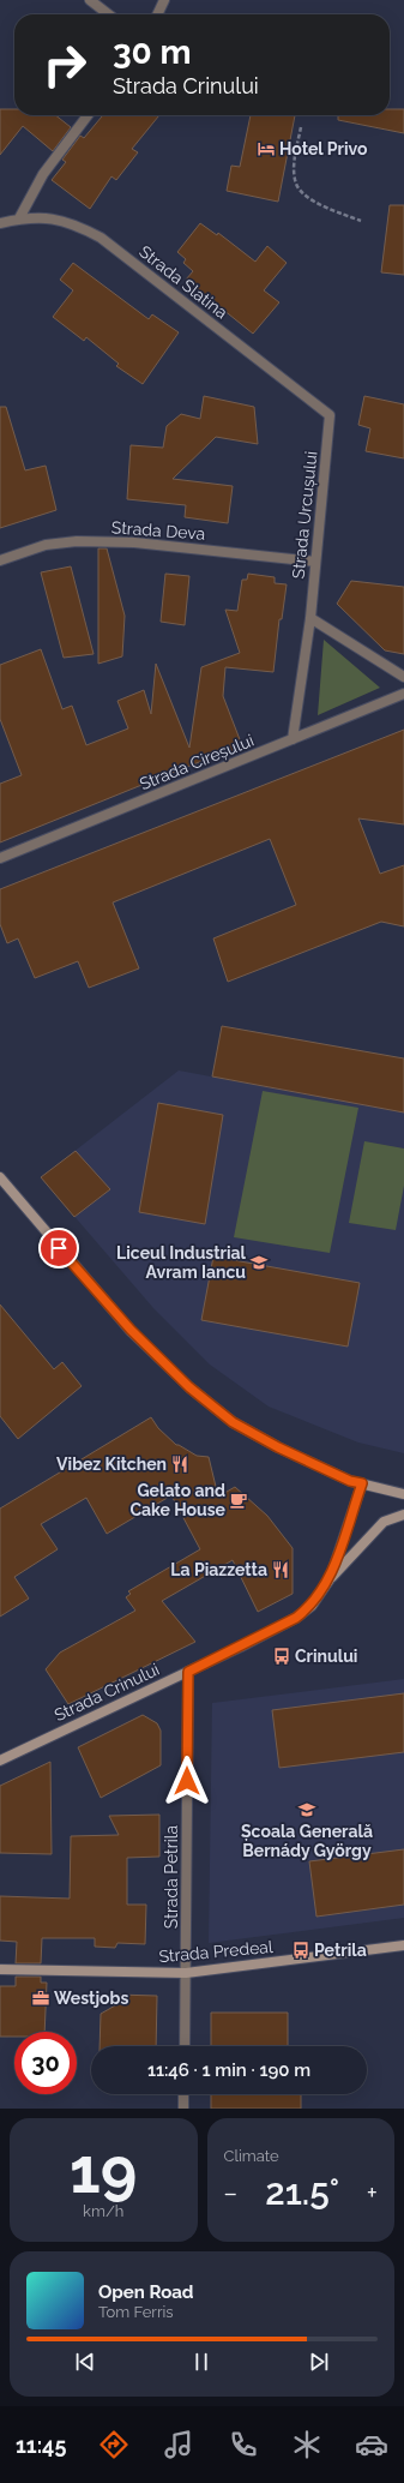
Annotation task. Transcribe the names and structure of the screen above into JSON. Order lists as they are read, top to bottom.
{
  "streets": {
    "street": [
      "Strada Slatina",
      "Strada Urcușului",
      "Strada Deva",
      "Strada Cireșului",
      "Strada Crinului",
      "Strada Petrila",
      "Strada Predeal"
    ]
  },
  "crossings": [
    ["Strada Slatina", "Strada Urcușului"],
    ["Strada Urcușului", "Strada Deva"],
    ["Strada Urcușului", "Strada Cireșului"],
    ["Strada Crinului", "Strada Petrila"],
    ["Strada Petrila", "Strada Predeal"]
  ],
  "places": {
    "hotel": ["Hotel Privo"],
    "school or university": ["Liceul Industrial Avram Iancu", "Școala Generală Bernády György"],
    "restaurant": ["Vibez Kitchen", "La Piazzetta"],
    "cafe": ["Gelato and Cake House"],
    "bus stop": ["Crinului", "Petrila"],
    "office": ["Westjobs"]
  },
  "page": {
    "turn": ["30 m", "Strada Crinului"],
    "limit": "30",
    "trip": "11:46 · 1 min · 190 m",
    "tile": [
      ["19", "km/h"],
      "Climate"
    ],
    "heat": ["−", "21.5°", "+"],
    "song": ["Open Road", "Tom Ferris"],
    "tabs": "11:45"
  }
}
